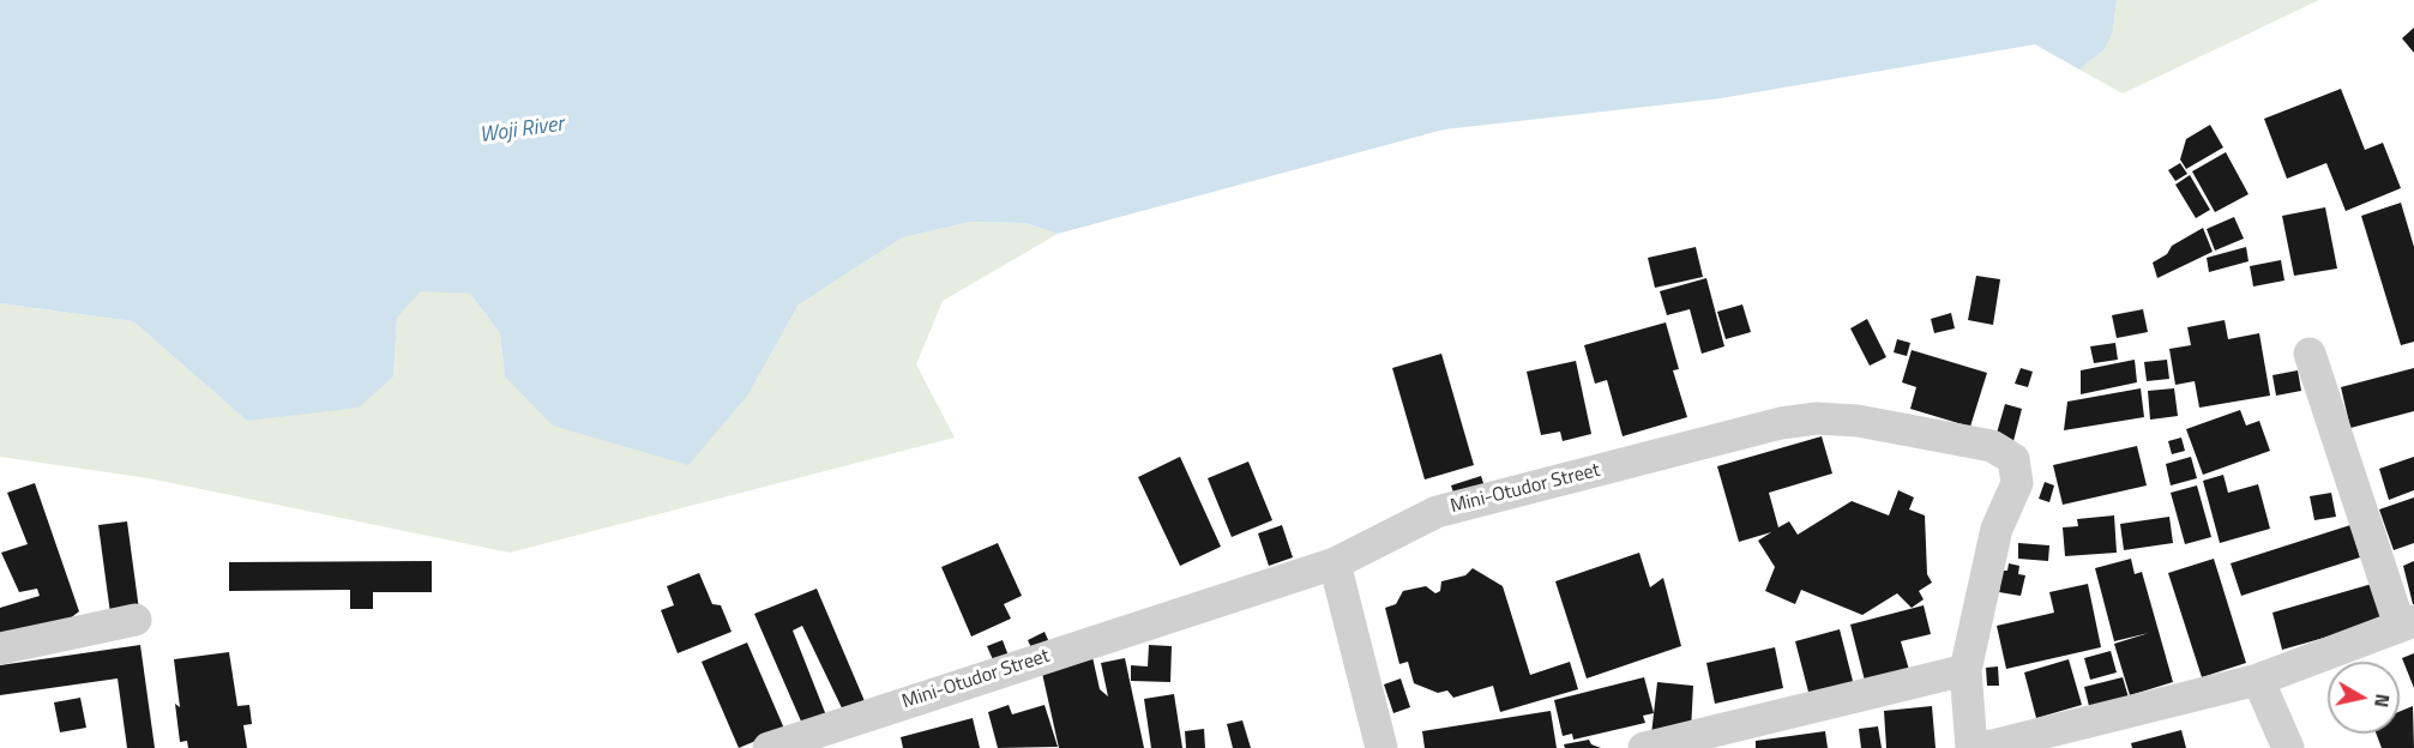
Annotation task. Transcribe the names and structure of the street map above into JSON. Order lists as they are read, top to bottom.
{
  "streets": {
    "street": ["Mini-Otudor Street"]
  },
  "water": ["Woji River"],
  "north": "right"
}
